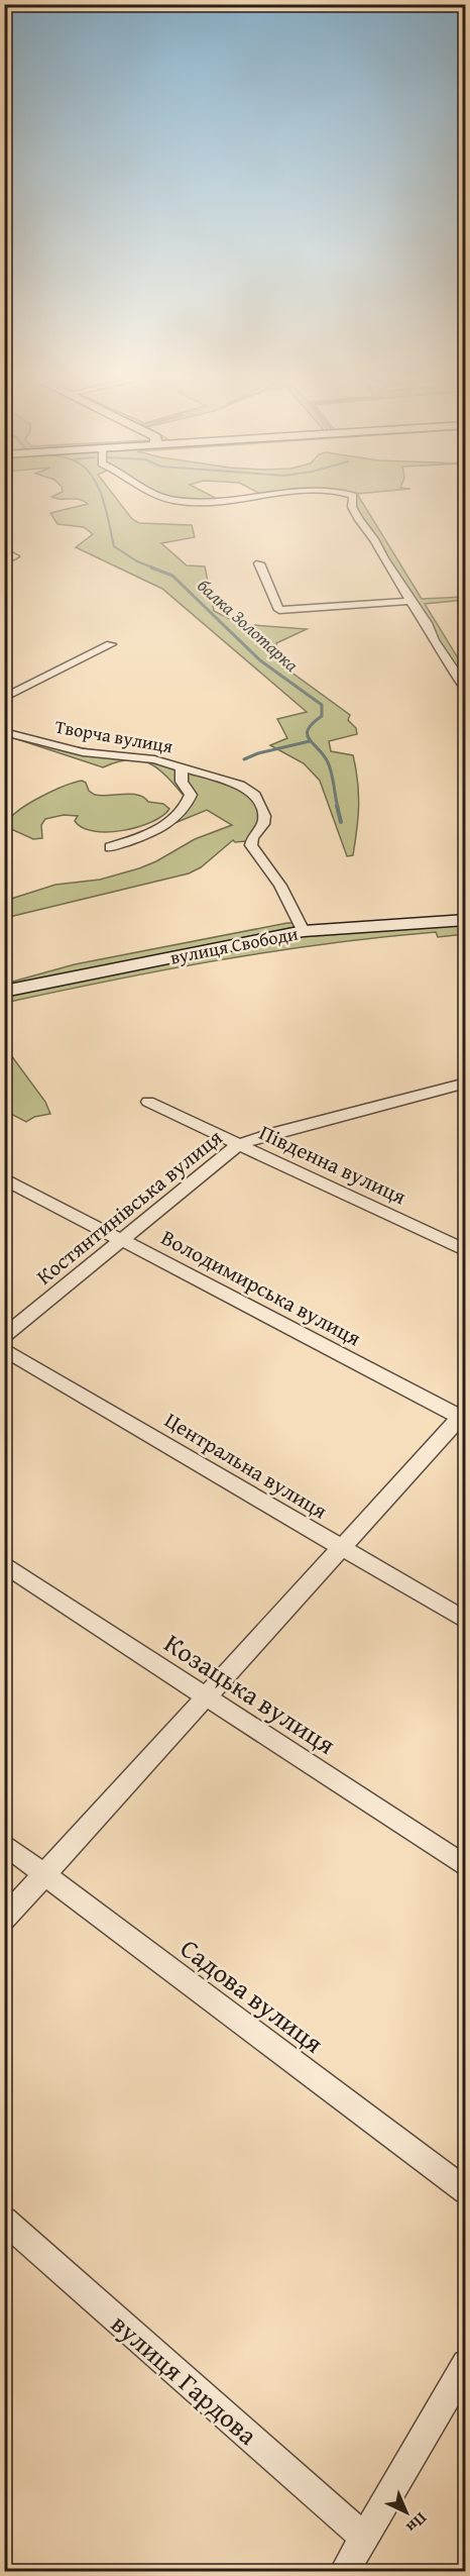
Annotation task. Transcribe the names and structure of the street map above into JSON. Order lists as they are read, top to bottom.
{
  "streets": {
    "street": [
      "Творча вулиця",
      "вулиця Свободи",
      "Південна вулиця",
      "Костянтинівська вулиця",
      "Володимирська вулиця",
      "Центральна вулиця",
      "Козацька вулиця",
      "Садова вулиця",
      "вулиця Гардова"
    ]
  },
  "crossings": [
    ["Творча вулиця", "вулиця Свободи"],
    ["Південна вулиця", "Костянтинівська вулиця"],
    ["Костянтинівська вулиця", "Володимирська вулиця"]
  ],
  "water": ["балка Золотарка"],
  "north": "bottom right"
}
